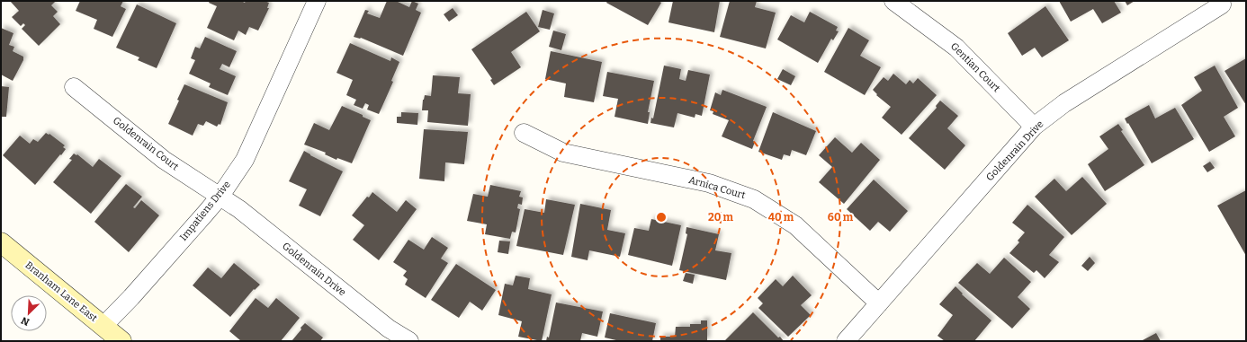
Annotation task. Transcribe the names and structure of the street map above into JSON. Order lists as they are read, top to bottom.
{
  "streets": {
    "street": [
      "Gentian Court",
      "Goldenrain Court",
      "Goldenrain Drive",
      "Arnica Court",
      "Impatiens Drive",
      "Branham Lane East"
    ]
  },
  "crossings": [
    ["Gentian Court", "Goldenrain Drive"],
    ["Goldenrain Court", "Goldenrain Drive"],
    ["Goldenrain Court", "Impatiens Drive"],
    ["Goldenrain Drive", "Arnica Court"],
    ["Goldenrain Drive", "Impatiens Drive"],
    ["Impatiens Drive", "Branham Lane East"]
  ],
  "north": "bottom left",
  "rings": ["20 m", "40 m", "60 m"]
}
